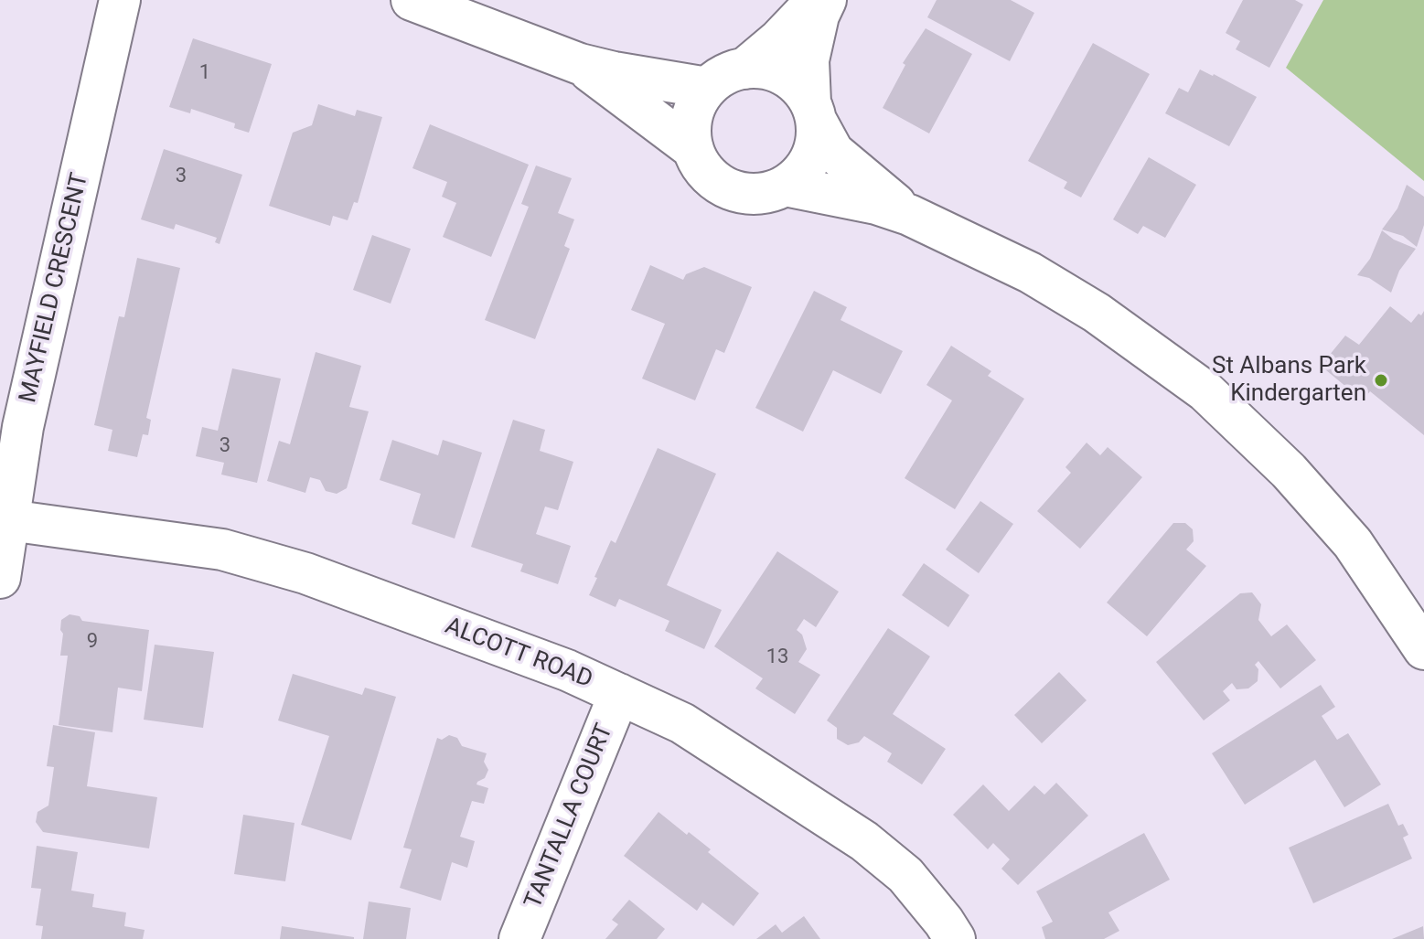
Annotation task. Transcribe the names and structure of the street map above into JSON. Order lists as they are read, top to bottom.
{
  "streets": {
    "street": ["MAYFIELD CRESCENT", "ALCOTT ROAD", "TANTALLA COURT"]
  },
  "crossings": [
    ["MAYFIELD CRESCENT", "ALCOTT ROAD"],
    ["ALCOTT ROAD", "TANTALLA COURT"]
  ],
  "places": ["St Albans Park Kindergarten"],
  "house_numbers": [
    "1",
    "3",
    "3",
    "9",
    "13"
  ]
}
